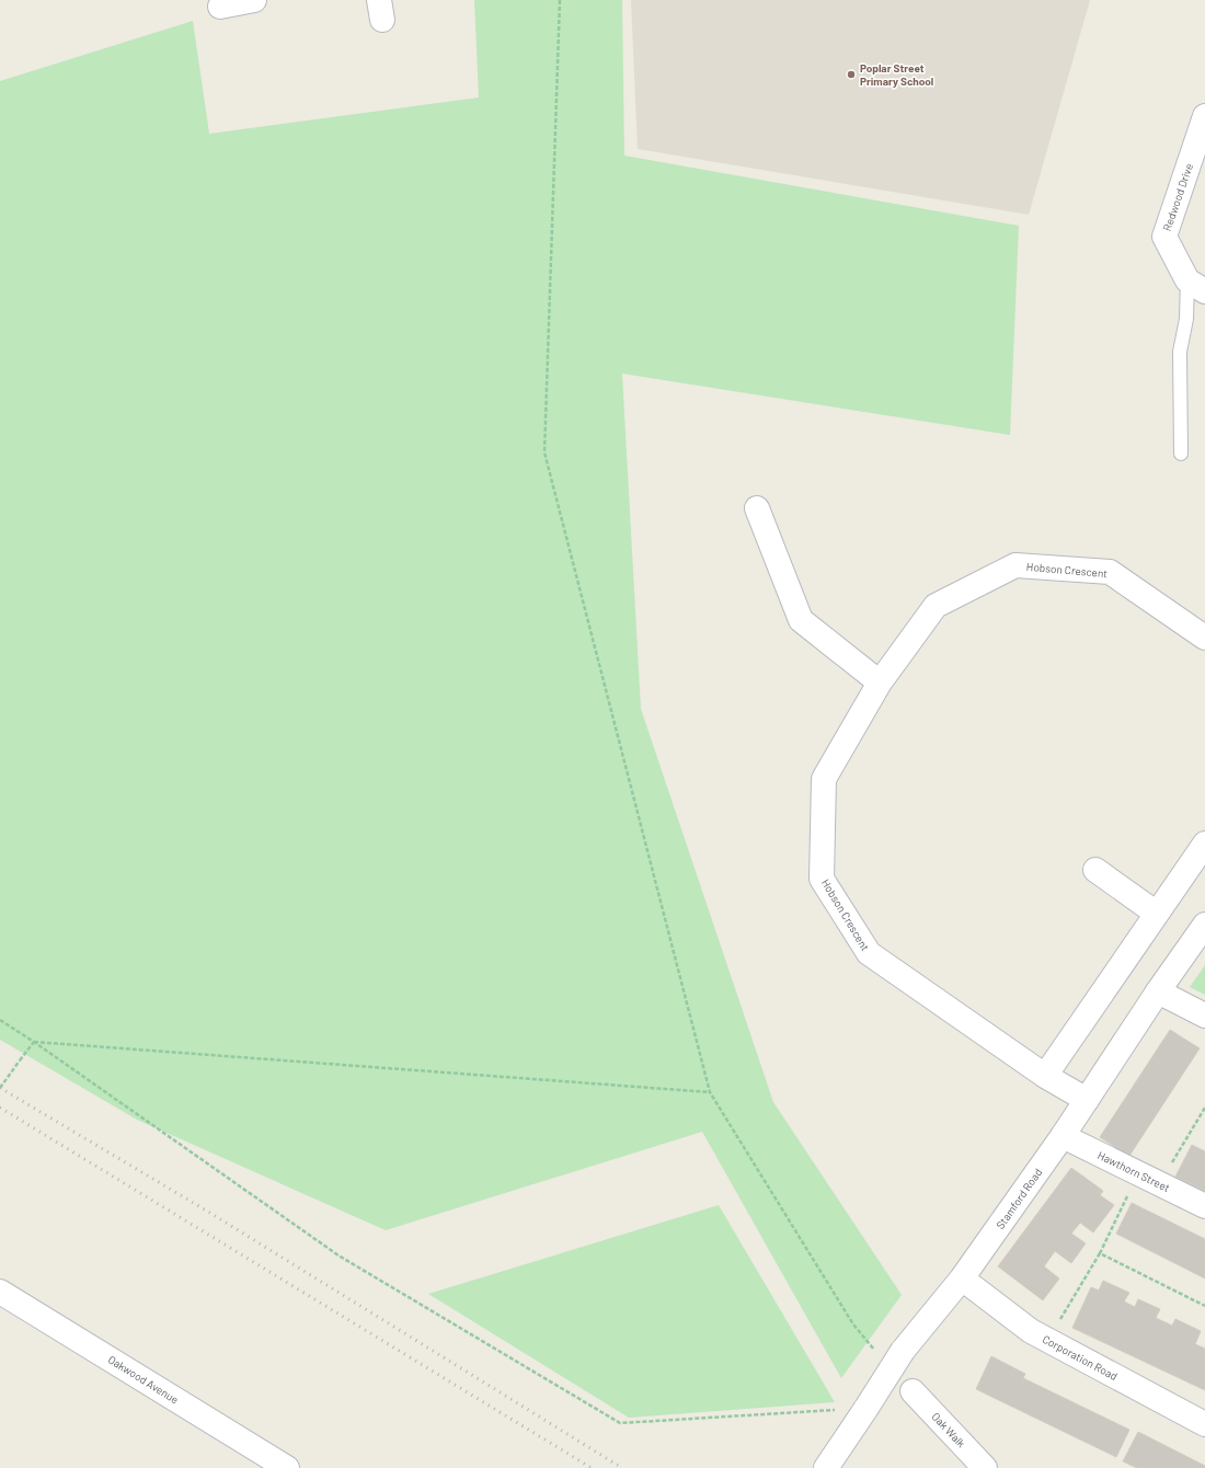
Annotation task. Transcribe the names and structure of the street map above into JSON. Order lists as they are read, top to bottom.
{
  "streets": {
    "street": [
      "Redwood Drive",
      "Hobson Crescent",
      "Hawthorn Street",
      "Stamford Road",
      "Corporation Road",
      "Oakwood Avenue",
      "Oak Walk"
    ]
  },
  "crossings": [
    ["Hobson Crescent", "Stamford Road"],
    ["Hawthorn Street", "Stamford Road"],
    ["Stamford Road", "Corporation Road"]
  ],
  "places": ["Poplar Street Primary School"]
}
